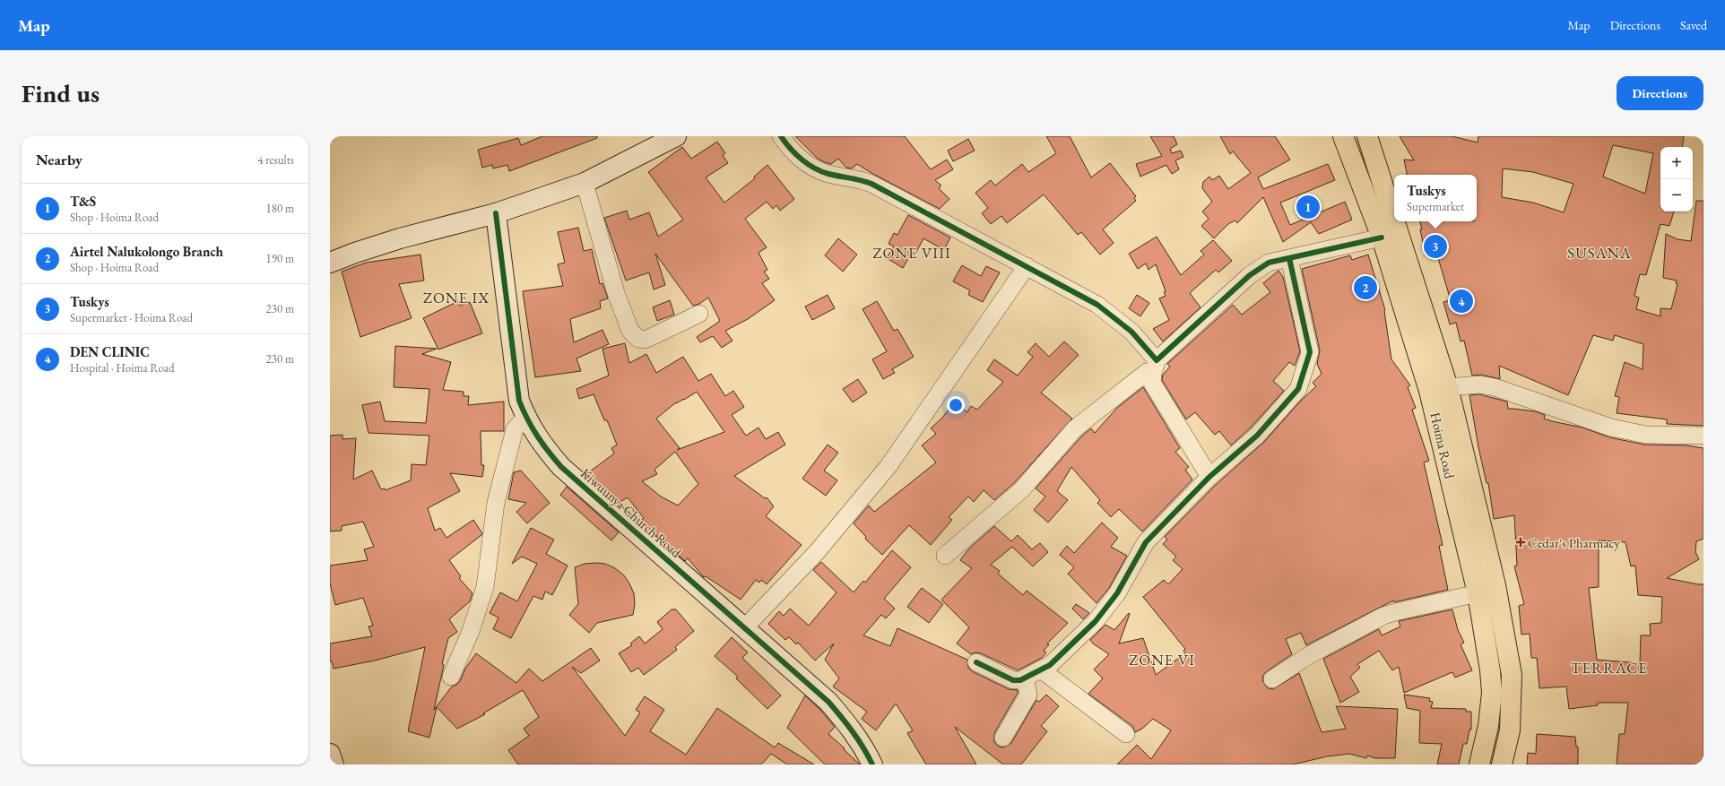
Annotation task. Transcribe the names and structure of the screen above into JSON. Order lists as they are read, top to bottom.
{
  "streets": {
    "main road": ["Hoima Road"],
    "street": ["Kiwuunya Church Road"]
  },
  "districts": [
    "ZONE VIII",
    "SUSANA",
    "ZONE IX",
    "ZONE VI",
    "TERRACE"
  ],
  "places": {
    "health": ["Cedar's Pharmacy"]
  },
  "page": {
    "header": "Map",
    "nav": ["Map", "Directions", "Saved"],
    "buttons": "Directions",
    "title": "Find us",
    "heading": ["Nearby", "4 results"],
    "map_buttons": ["+", "−"],
    "popup": ["Tuskys", "Supermarket"],
    "list": [
      {
        "mark": "1",
        "name": "T&S",
        "note": "Shop · Hoima Road",
        "value": "180 m"
      },
      {
        "mark": "2",
        "name": "Airtel Nalukolongo Branch",
        "note": "Shop · Hoima Road",
        "value": "190 m"
      },
      {
        "mark": "3",
        "name": "Tuskys",
        "note": "Supermarket · Hoima Road",
        "value": "230 m"
      },
      {
        "mark": "4",
        "name": "DEN CLINIC",
        "note": "Hospital · Hoima Road",
        "value": "230 m"
      }
    ],
    "pins": [
      "1",
      "3",
      "2",
      "4"
    ]
  }
}
